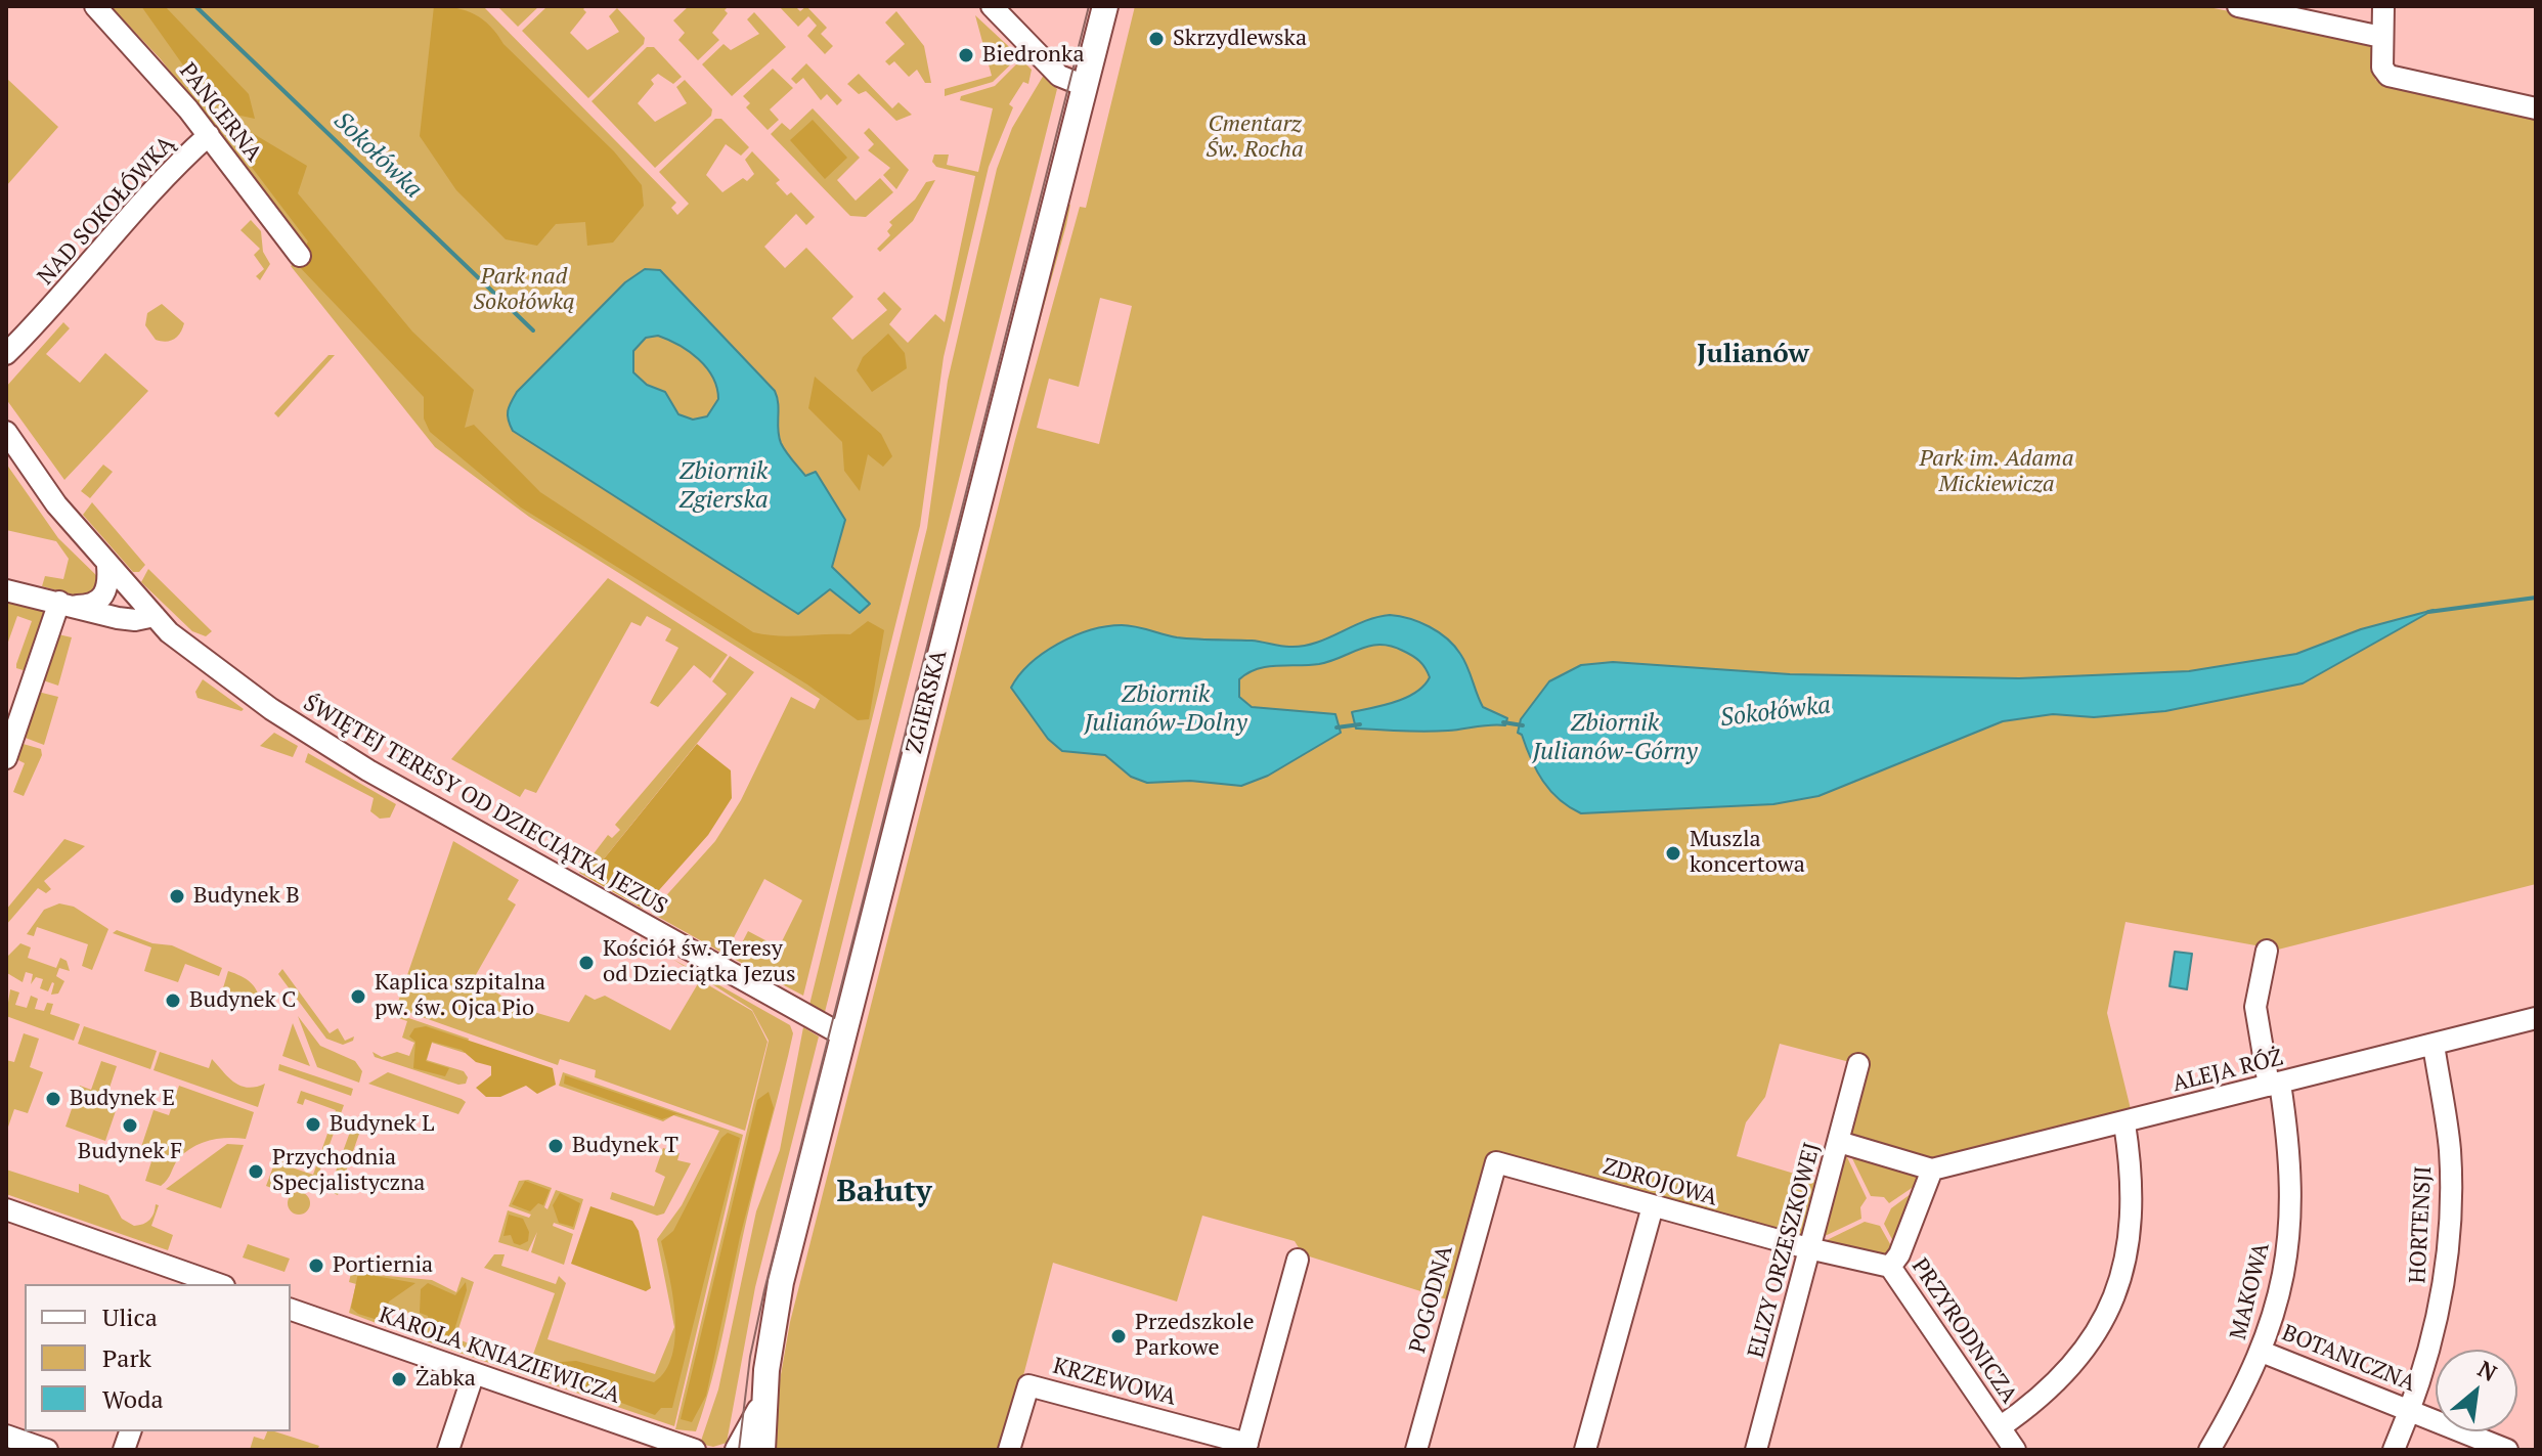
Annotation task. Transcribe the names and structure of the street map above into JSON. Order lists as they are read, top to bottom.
{
  "streets": {
    "main road": ["ZGIERSKA"],
    "street": [
      "PANCERNA",
      "NAD SOKOŁÓWKĄ",
      "ŚWIĘTEJ TERESY OD DZIECIĄTKA JEZUS",
      "ALEJA RÓŻ",
      "ZDROJOWA",
      "HORTENSJI",
      "ELIZY ORZESZKOWEJ",
      "MAKOWA",
      "POGODNA",
      "PRZYRODNICZA",
      "KAROLA KNIAZIEWICZA",
      "BOTANICZNA",
      "KRZEWOWA"
    ]
  },
  "crossings": [
    ["PANCERNA", "NAD SOKOŁÓWKĄ"],
    ["ZGIERSKA", "ŚWIĘTEJ TERESY OD DZIECIĄTKA JEZUS"],
    ["ALEJA RÓŻ", "HORTENSJI"],
    ["ALEJA RÓŻ", "ELIZY ORZESZKOWEJ"],
    ["ALEJA RÓŻ", "MAKOWA"],
    ["ZDROJOWA", "ELIZY ORZESZKOWEJ"],
    ["ZDROJOWA", "POGODNA"],
    ["ZDROJOWA", "PRZYRODNICZA"],
    ["HORTENSJI", "BOTANICZNA"],
    ["ELIZY ORZESZKOWEJ", "PRZYRODNICZA"],
    ["MAKOWA", "BOTANICZNA"]
  ],
  "districts": ["Julianów", "Bałuty"],
  "water": [
    "Sokołówka",
    "Zbiornik Zgierska",
    "Zbiornik Julianów-Dolny",
    "Zbiornik Julianów-Górny"
  ],
  "parks": ["Cmentarz Św. Rocha", "Park nad Sokołówką", "Park im. Adama Mickiewicza"],
  "places": [
    "Skrzydlewska",
    "Biedronka",
    "Muszla koncertowa",
    "Budynek B",
    "Kościół św. Teresy od Dzieciątka Jezus",
    "Kaplica szpitalna pw. św. Ojca Pio",
    "Budynek C",
    "Budynek E",
    "Budynek L",
    "Budynek F",
    "Budynek T",
    "Przychodnia Specjalistyczna",
    "Portiernia",
    "Przedszkole Parkowe",
    "Żabka"
  ],
  "legend": ["Ulica", "Park", "Woda"],
  "north": "top right"
}
